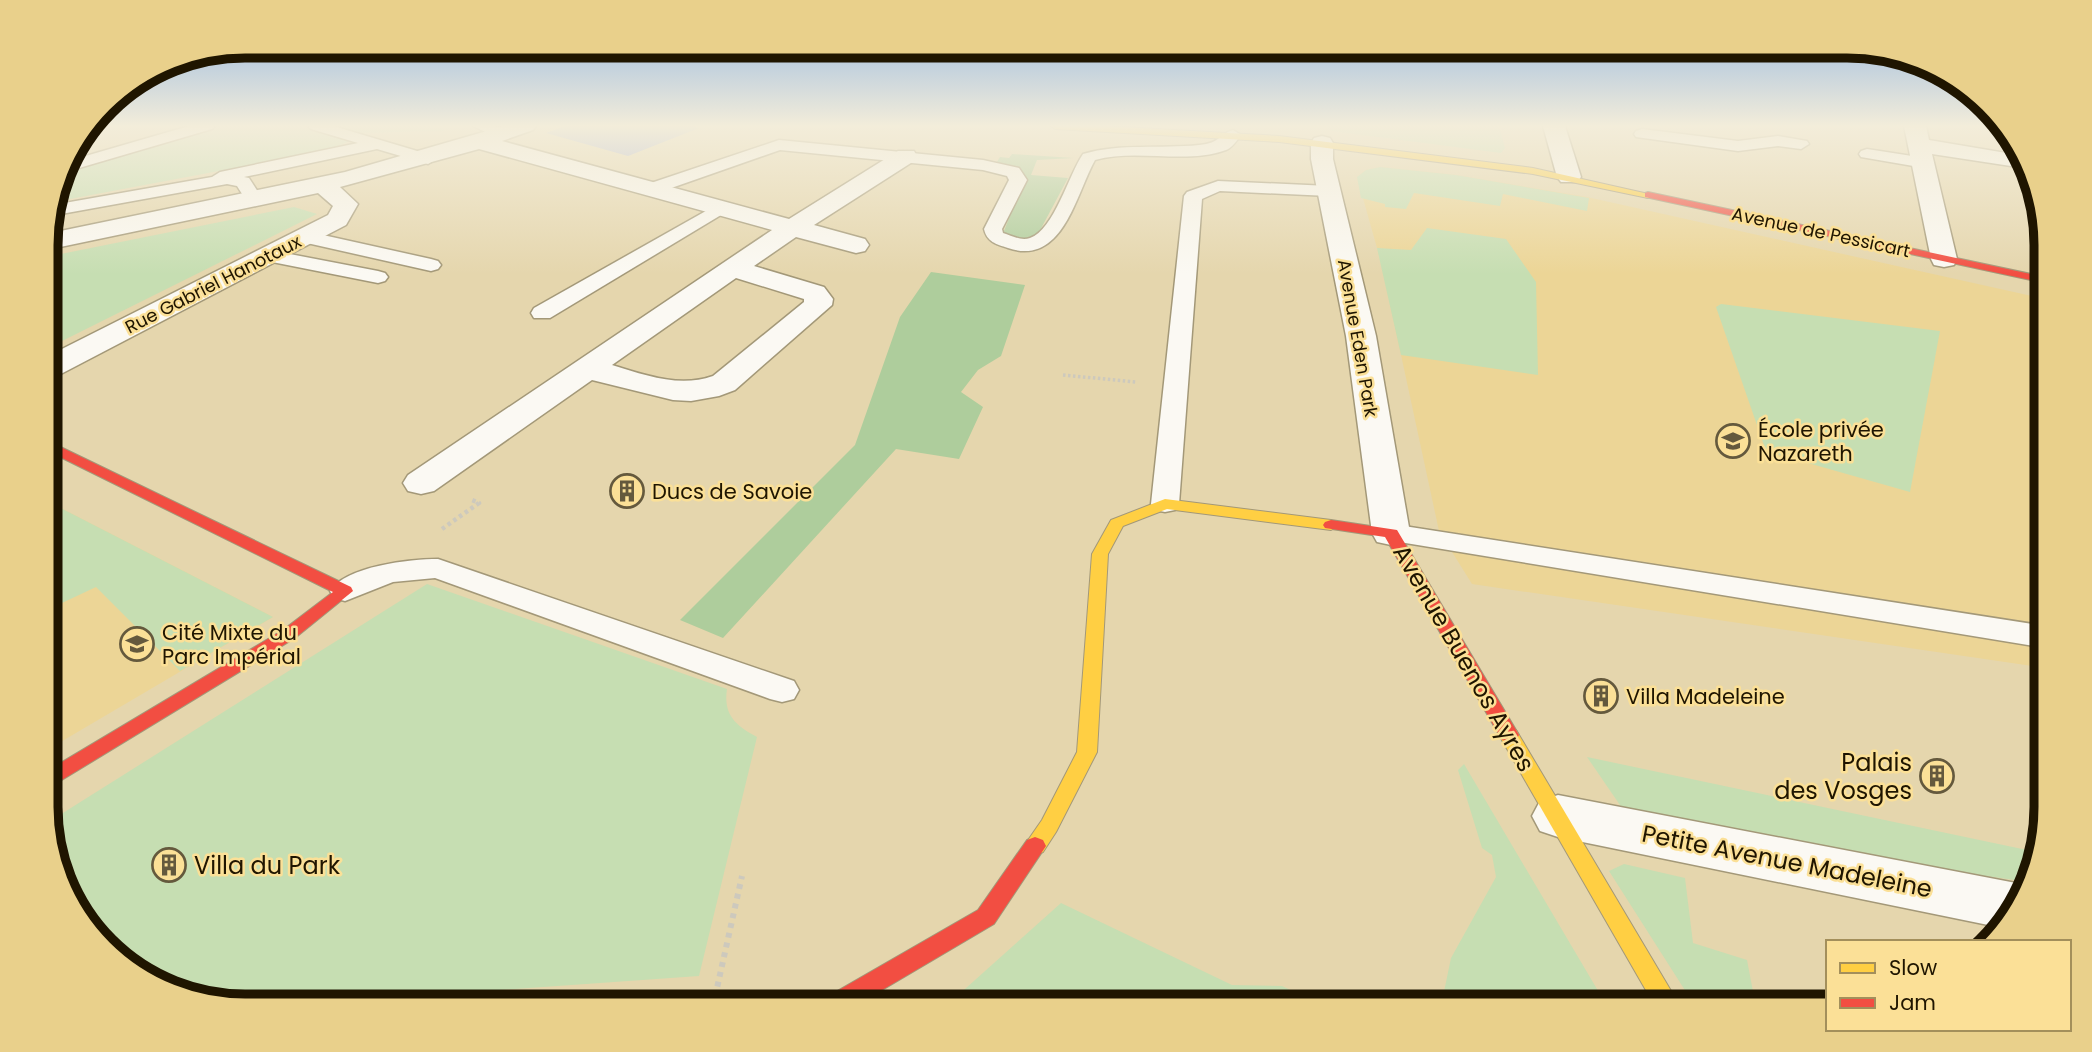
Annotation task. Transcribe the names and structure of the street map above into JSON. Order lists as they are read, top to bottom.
{
  "streets": {
    "street": [
      "Avenue de Pessicart",
      "Rue Gabriel Hanotaux",
      "Avenue Eden Park",
      "Avenue Buenos Ayres",
      "Petite Avenue Madeleine"
    ]
  },
  "crossings": [
    ["Avenue Eden Park", "Avenue Buenos Ayres"],
    ["Avenue Buenos Ayres", "Petite Avenue Madeleine"]
  ],
  "places": {
    "school or university": ["École privée Nazareth", "Cité Mixte du Parc Impérial"],
    "building": [
      "Ducs de Savoie",
      "Villa Madeleine",
      "Palais des Vosges",
      "Villa du Park"
    ]
  },
  "legend": ["Slow", "Jam"]
}
